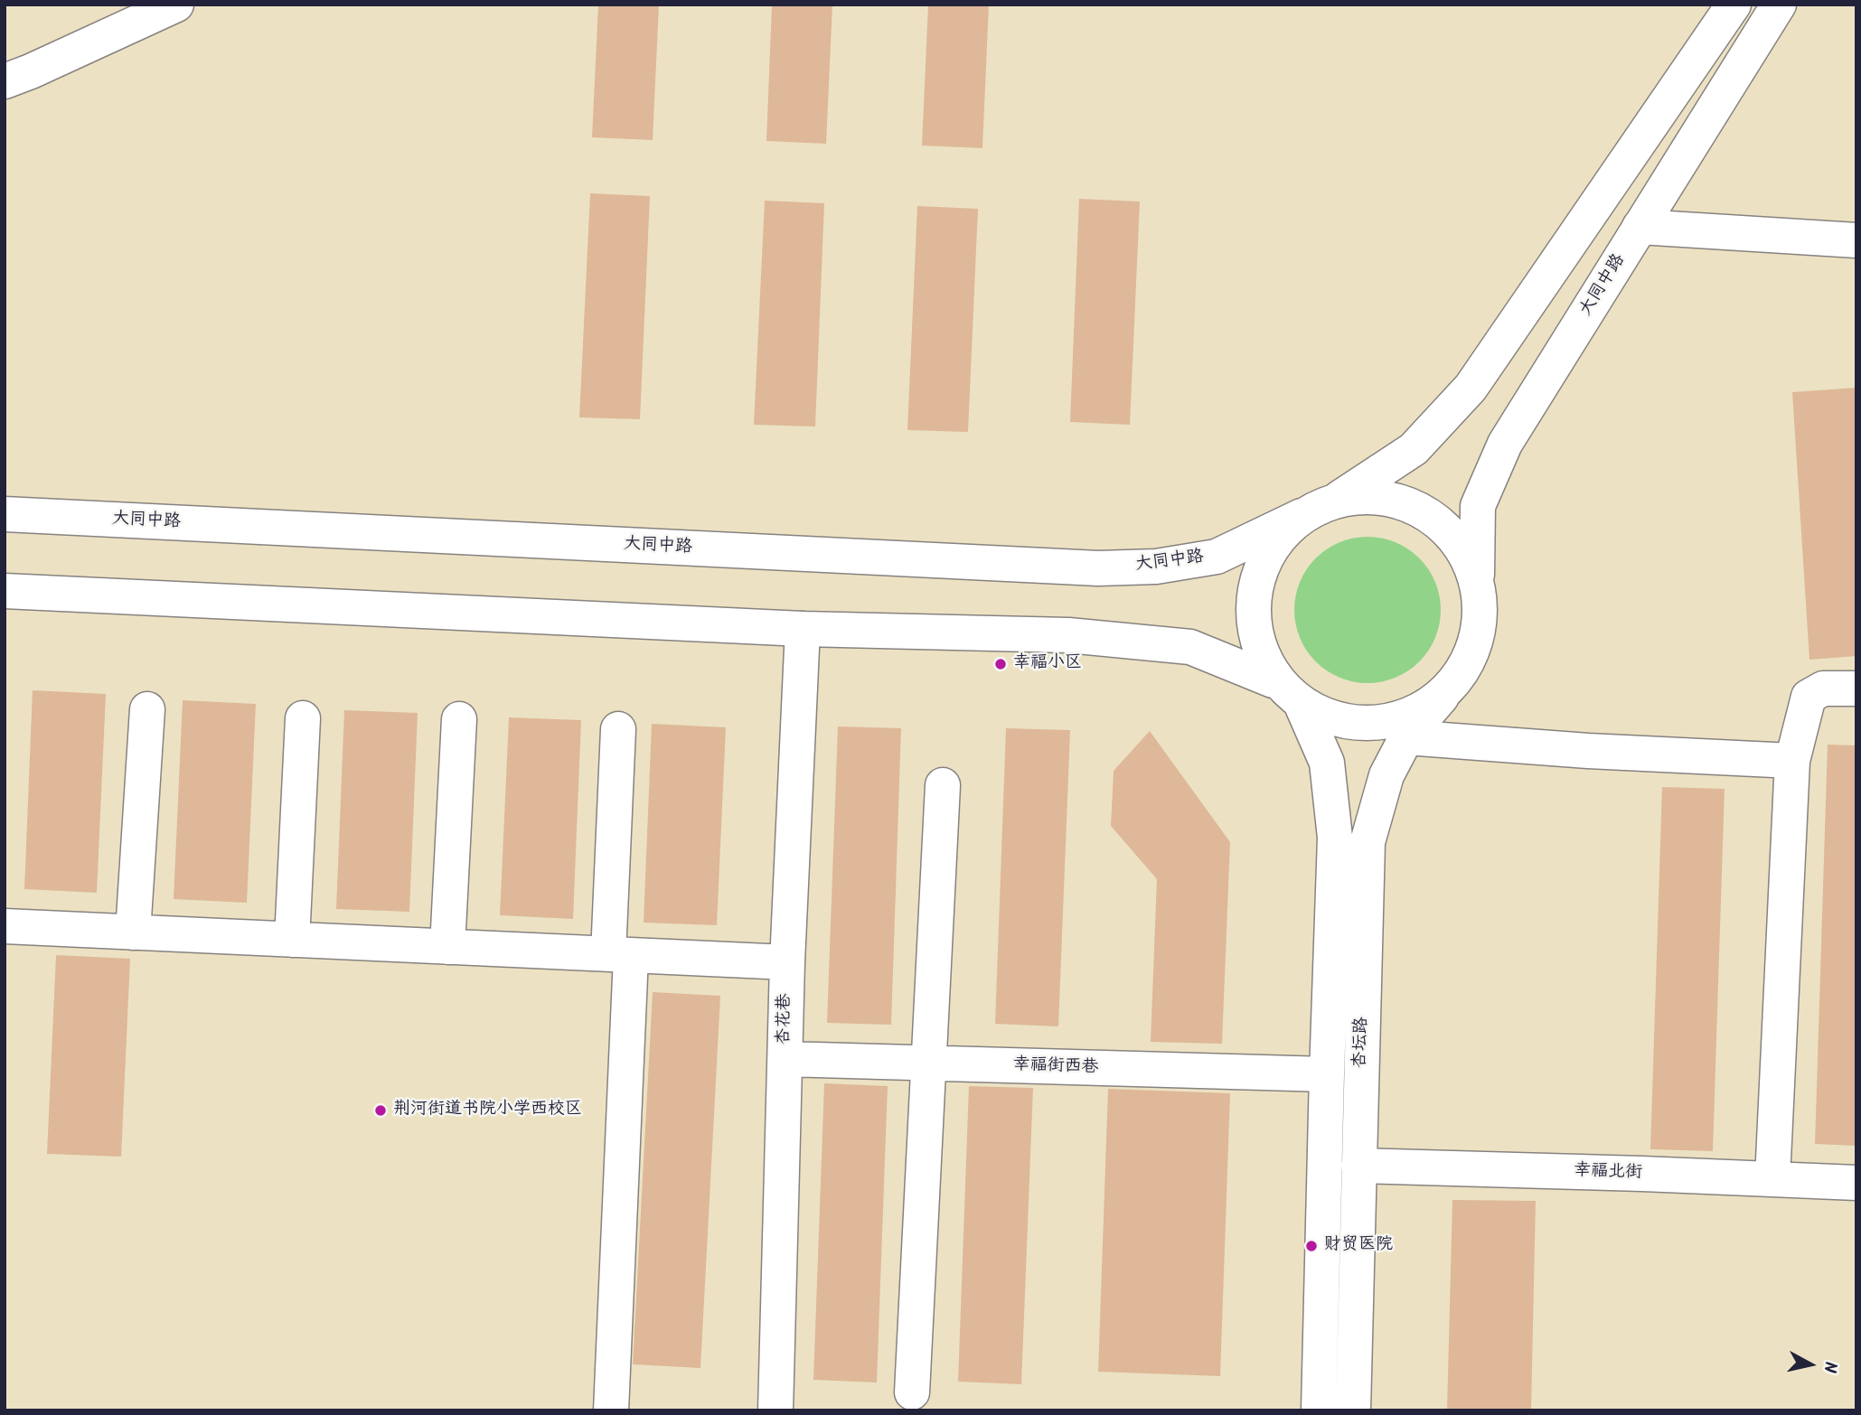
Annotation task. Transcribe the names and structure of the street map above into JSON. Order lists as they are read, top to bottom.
{
  "streets": {
    "main road": [
      "大同中路",
      "杏花巷",
      "杏坛路",
      "幸福街西巷",
      "幸福北街"
    ]
  },
  "crossings": [
    ["大同中路", "杏坛路"],
    ["杏花巷", "幸福街西巷"],
    ["杏坛路", "幸福街西巷"],
    ["杏坛路", "幸福北街"]
  ],
  "places": ["幸福小区", "荆河街道书院小学西校区", "财贸医院"],
  "north": "right"
}
